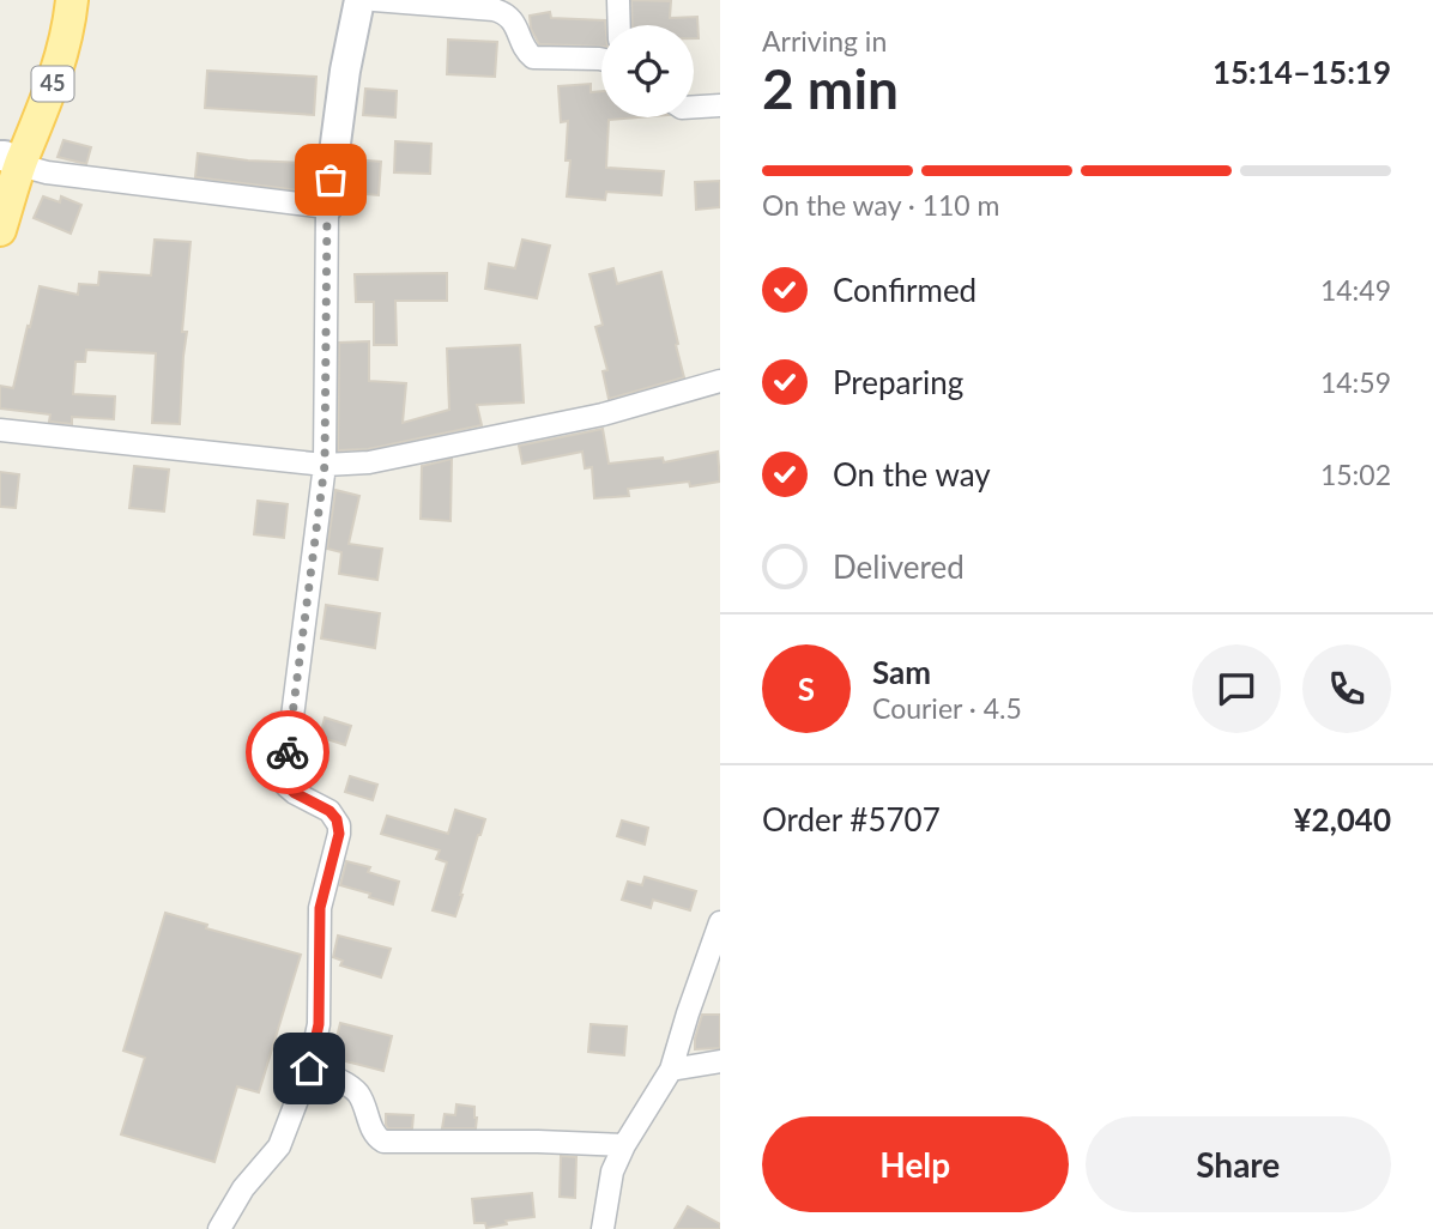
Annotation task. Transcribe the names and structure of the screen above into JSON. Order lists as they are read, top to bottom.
{
  "streets": {
    "main road": ["45"]
  },
  "page": {
    "heading": ["2 min", "Arriving in", "15:14–15:19"],
    "panel": [
      "Sam",
      "Courier · 4.5",
      "Order #5707",
      "¥2,040"
    ],
    "bar": "On the way · 110 m",
    "list": [
      ["Confirmed", "14:49"],
      ["Preparing", "14:59"],
      ["On the way", "15:02"],
      "Delivered"
    ],
    "round": "S",
    "buttons": ["Help", "Share"]
  }
}
